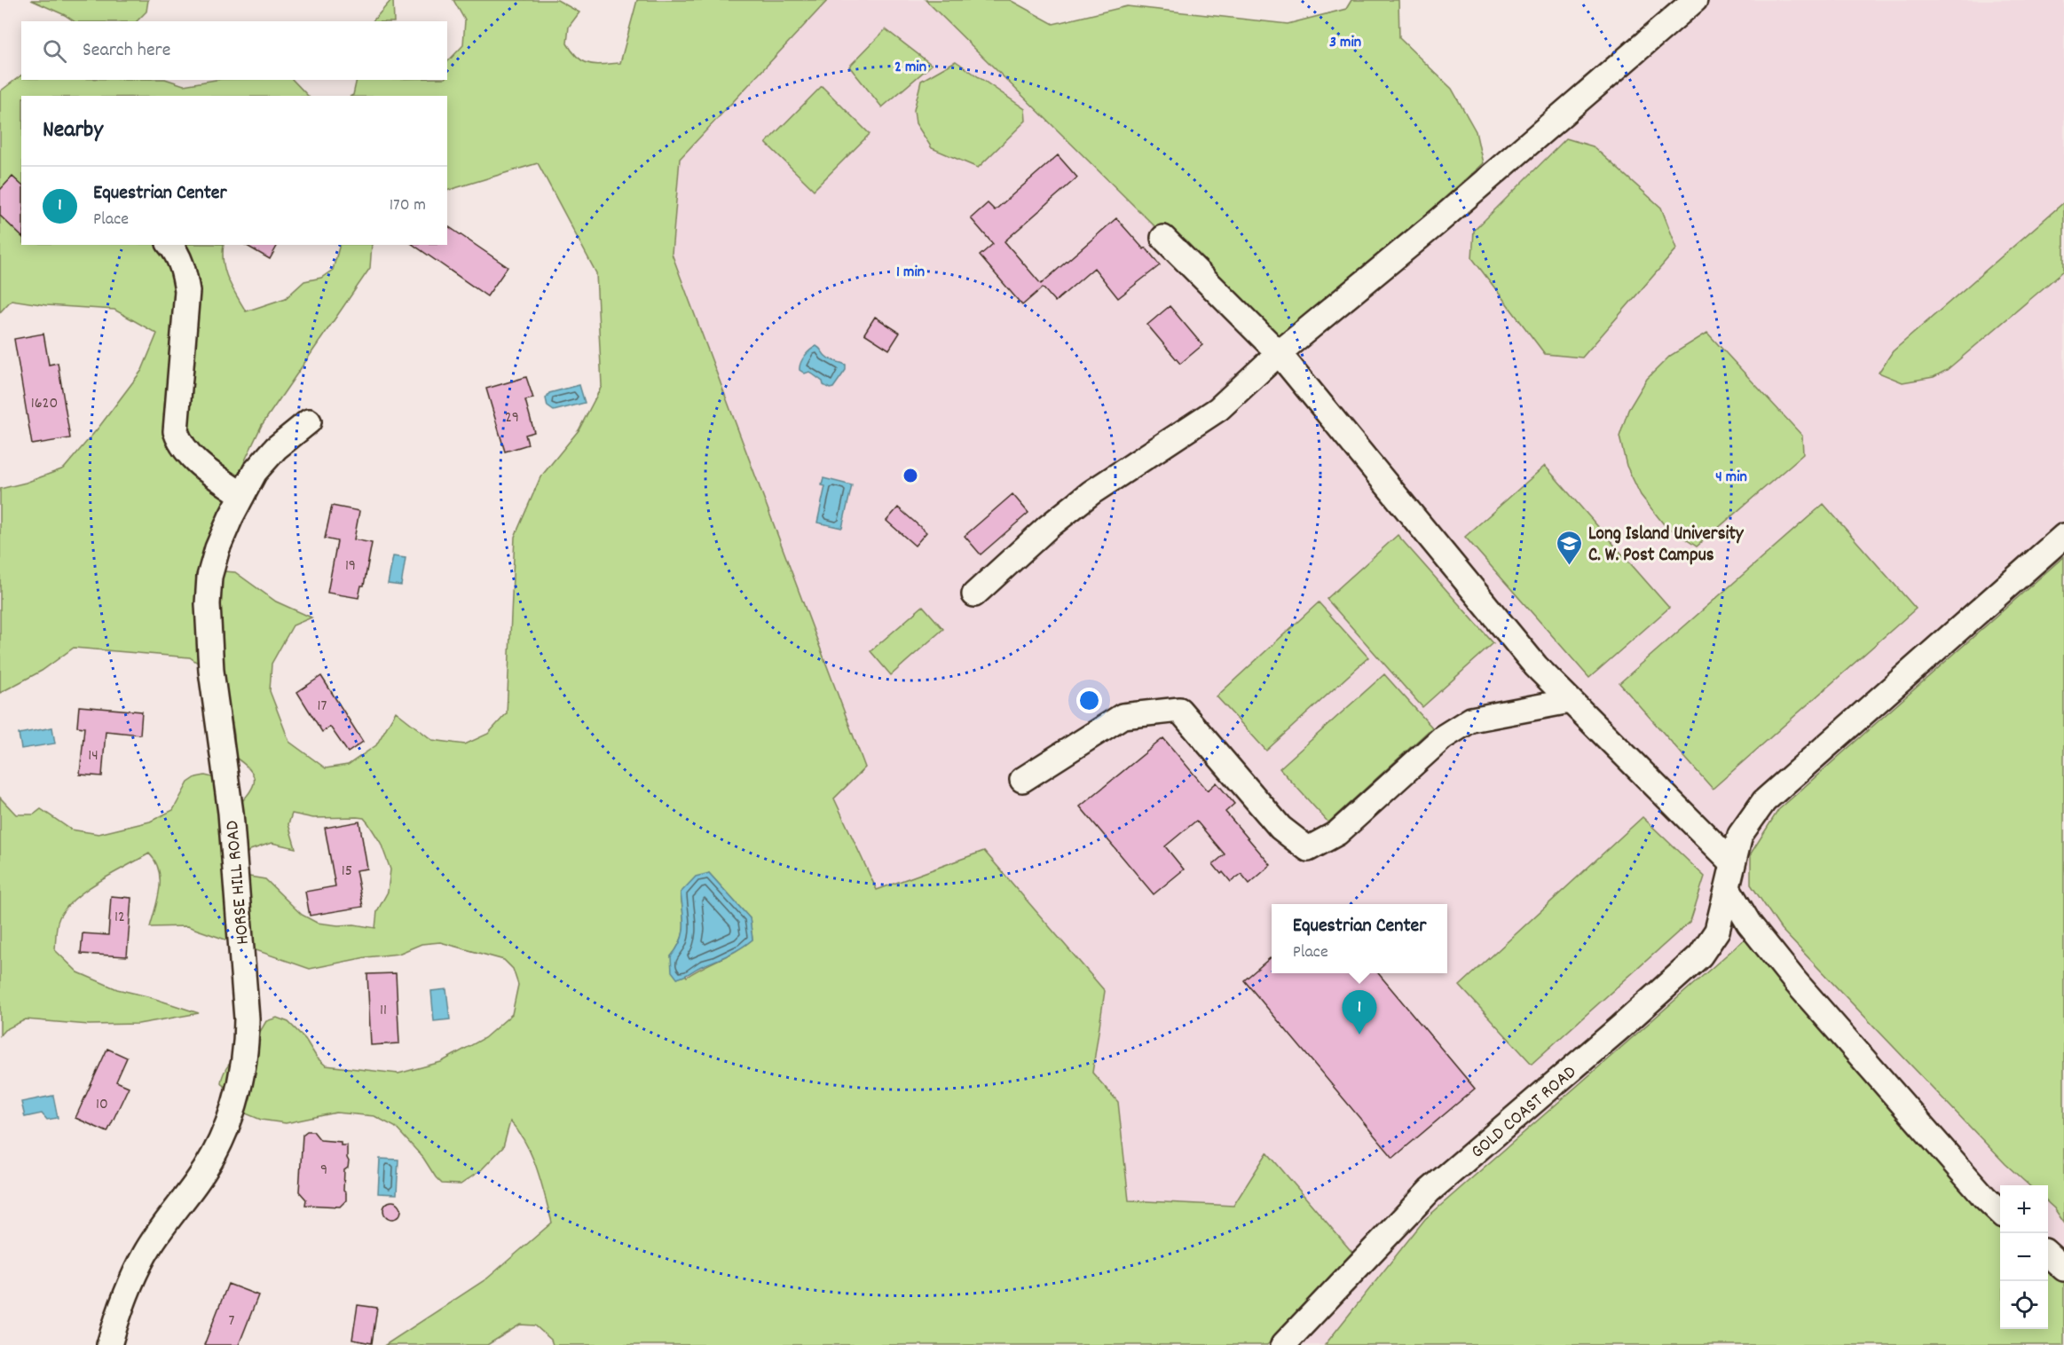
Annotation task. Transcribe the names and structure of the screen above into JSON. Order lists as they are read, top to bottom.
{
  "streets": {
    "street": ["HORSE HILL ROAD", "GOLD COAST ROAD"]
  },
  "places": {
    "school or university": ["Long Island University C. W. Post Campus"]
  },
  "house_numbers": [
    "1620",
    "29",
    "19",
    "17",
    "14",
    "15",
    "12",
    "11",
    "10",
    "9",
    "7"
  ],
  "page": {
    "search": "Search here",
    "heading": "Nearby",
    "list": [
      {
        "mark": "1",
        "name": "Equestrian Center",
        "note": "Place",
        "value": "170 m"
      }
    ],
    "popup": ["Equestrian Center", "Place"],
    "pins": "1",
    "map_buttons": ["+", "−"]
  },
  "rings": [
    "3 min",
    "2 min",
    "1 min",
    "4 min"
  ]
}
